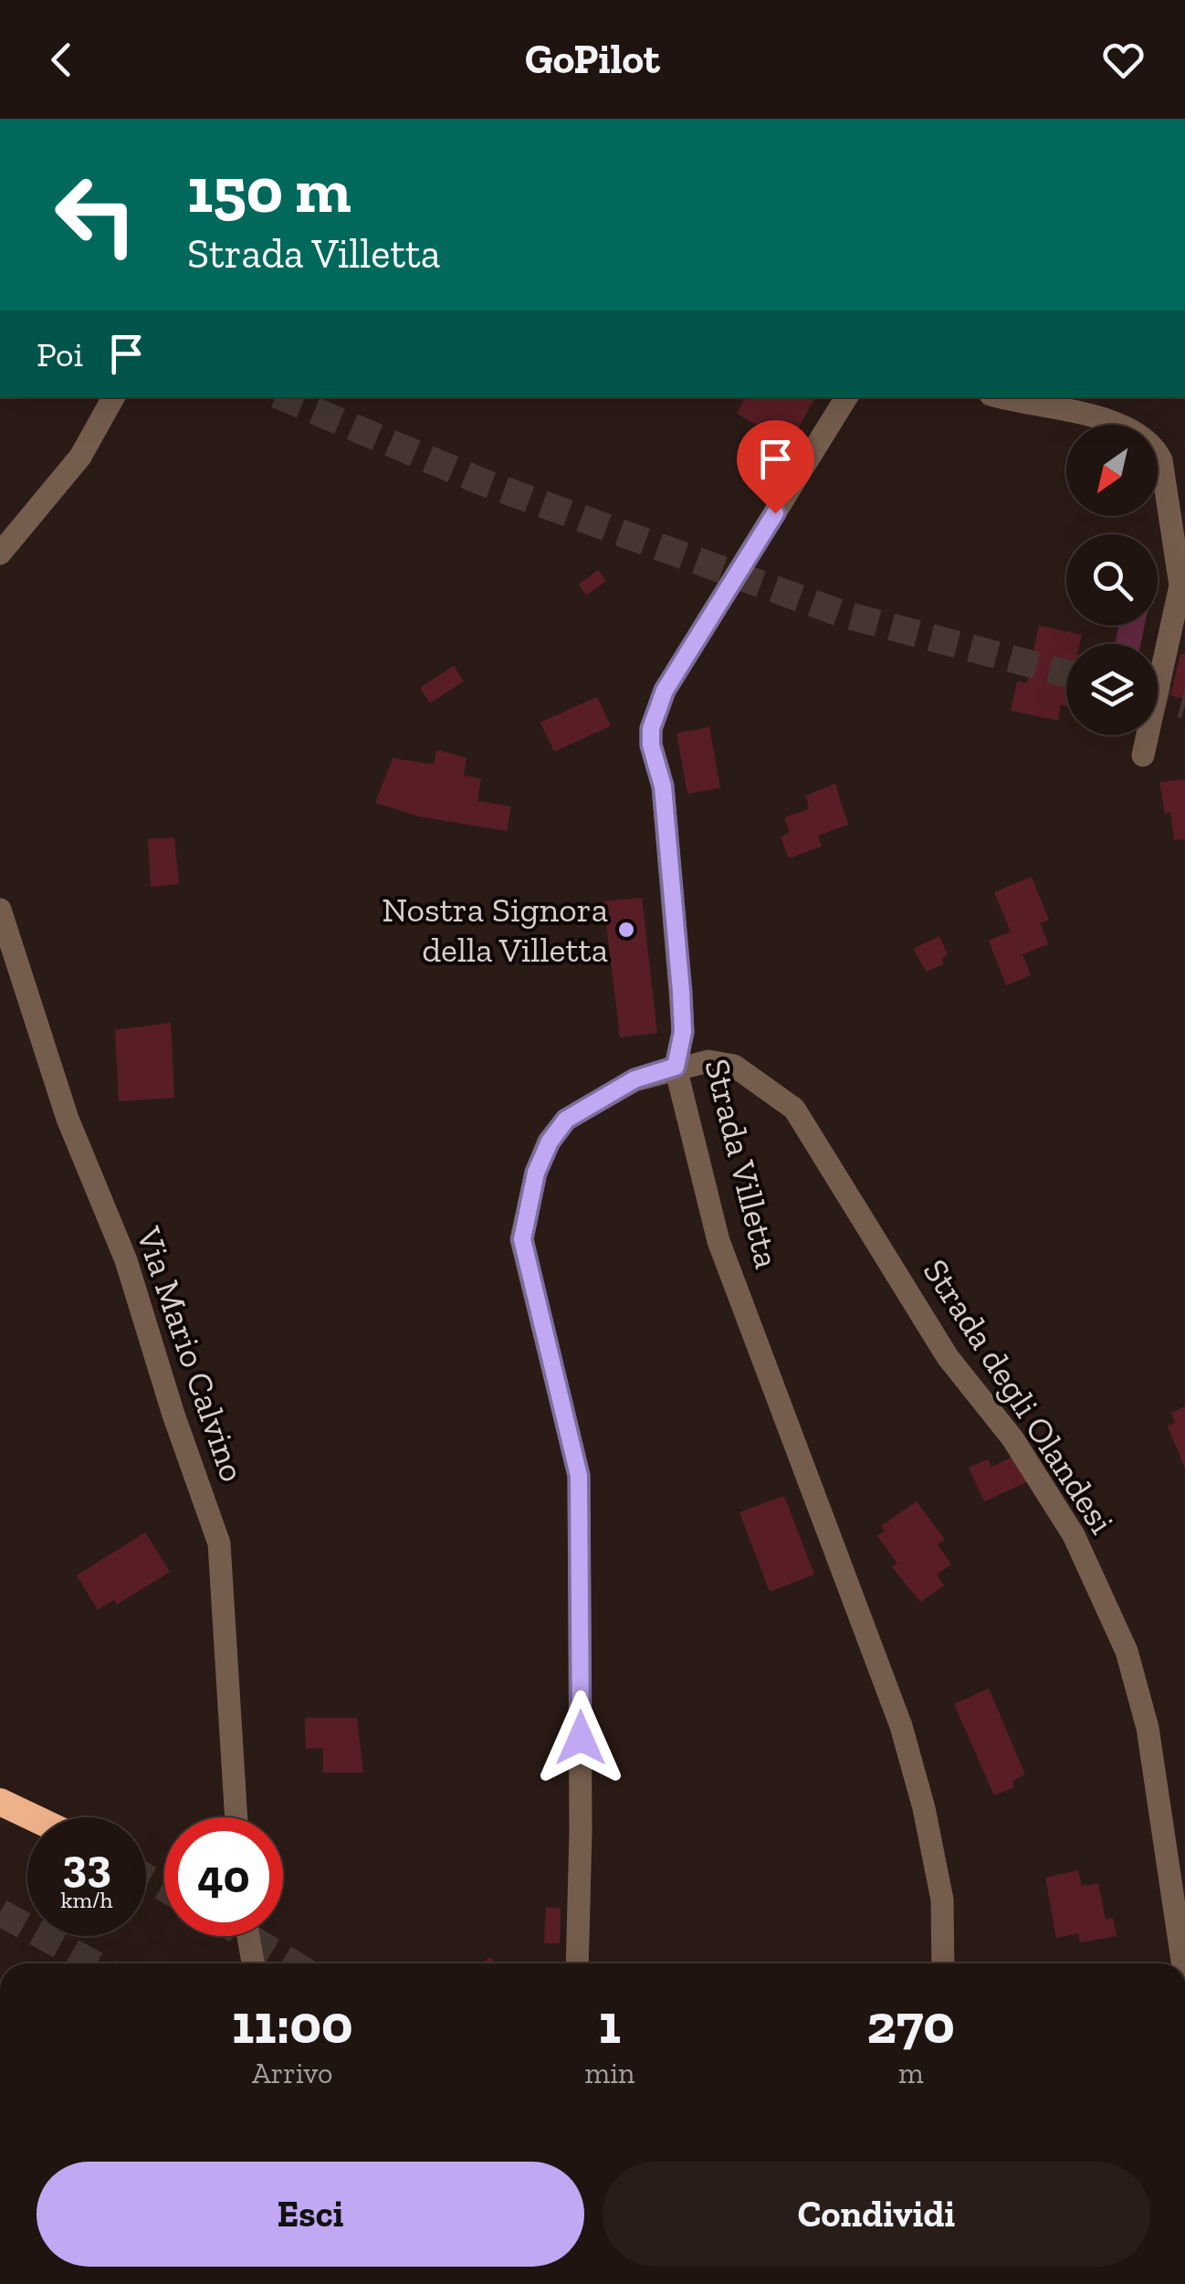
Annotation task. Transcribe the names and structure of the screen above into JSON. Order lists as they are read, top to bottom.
{
  "streets": {
    "street": ["Strada Villetta", "Via Mario Calvino", "Strada degli Olandesi"]
  },
  "crossings": [
    ["Strada Villetta", "Strada degli Olandesi"]
  ],
  "places": ["Nostra Signora della Villetta"],
  "north": "bottom left",
  "page": {
    "header": "GoPilot",
    "turn": ["150 m", "Strada Villetta"],
    "then": "Poi",
    "speed": "33 km/h",
    "limit": "40",
    "eta": [
      "11:00",
      "Arrivo",
      "1",
      "min",
      "270",
      "m"
    ],
    "buttons": ["Esci", "Condividi"]
  }
}
